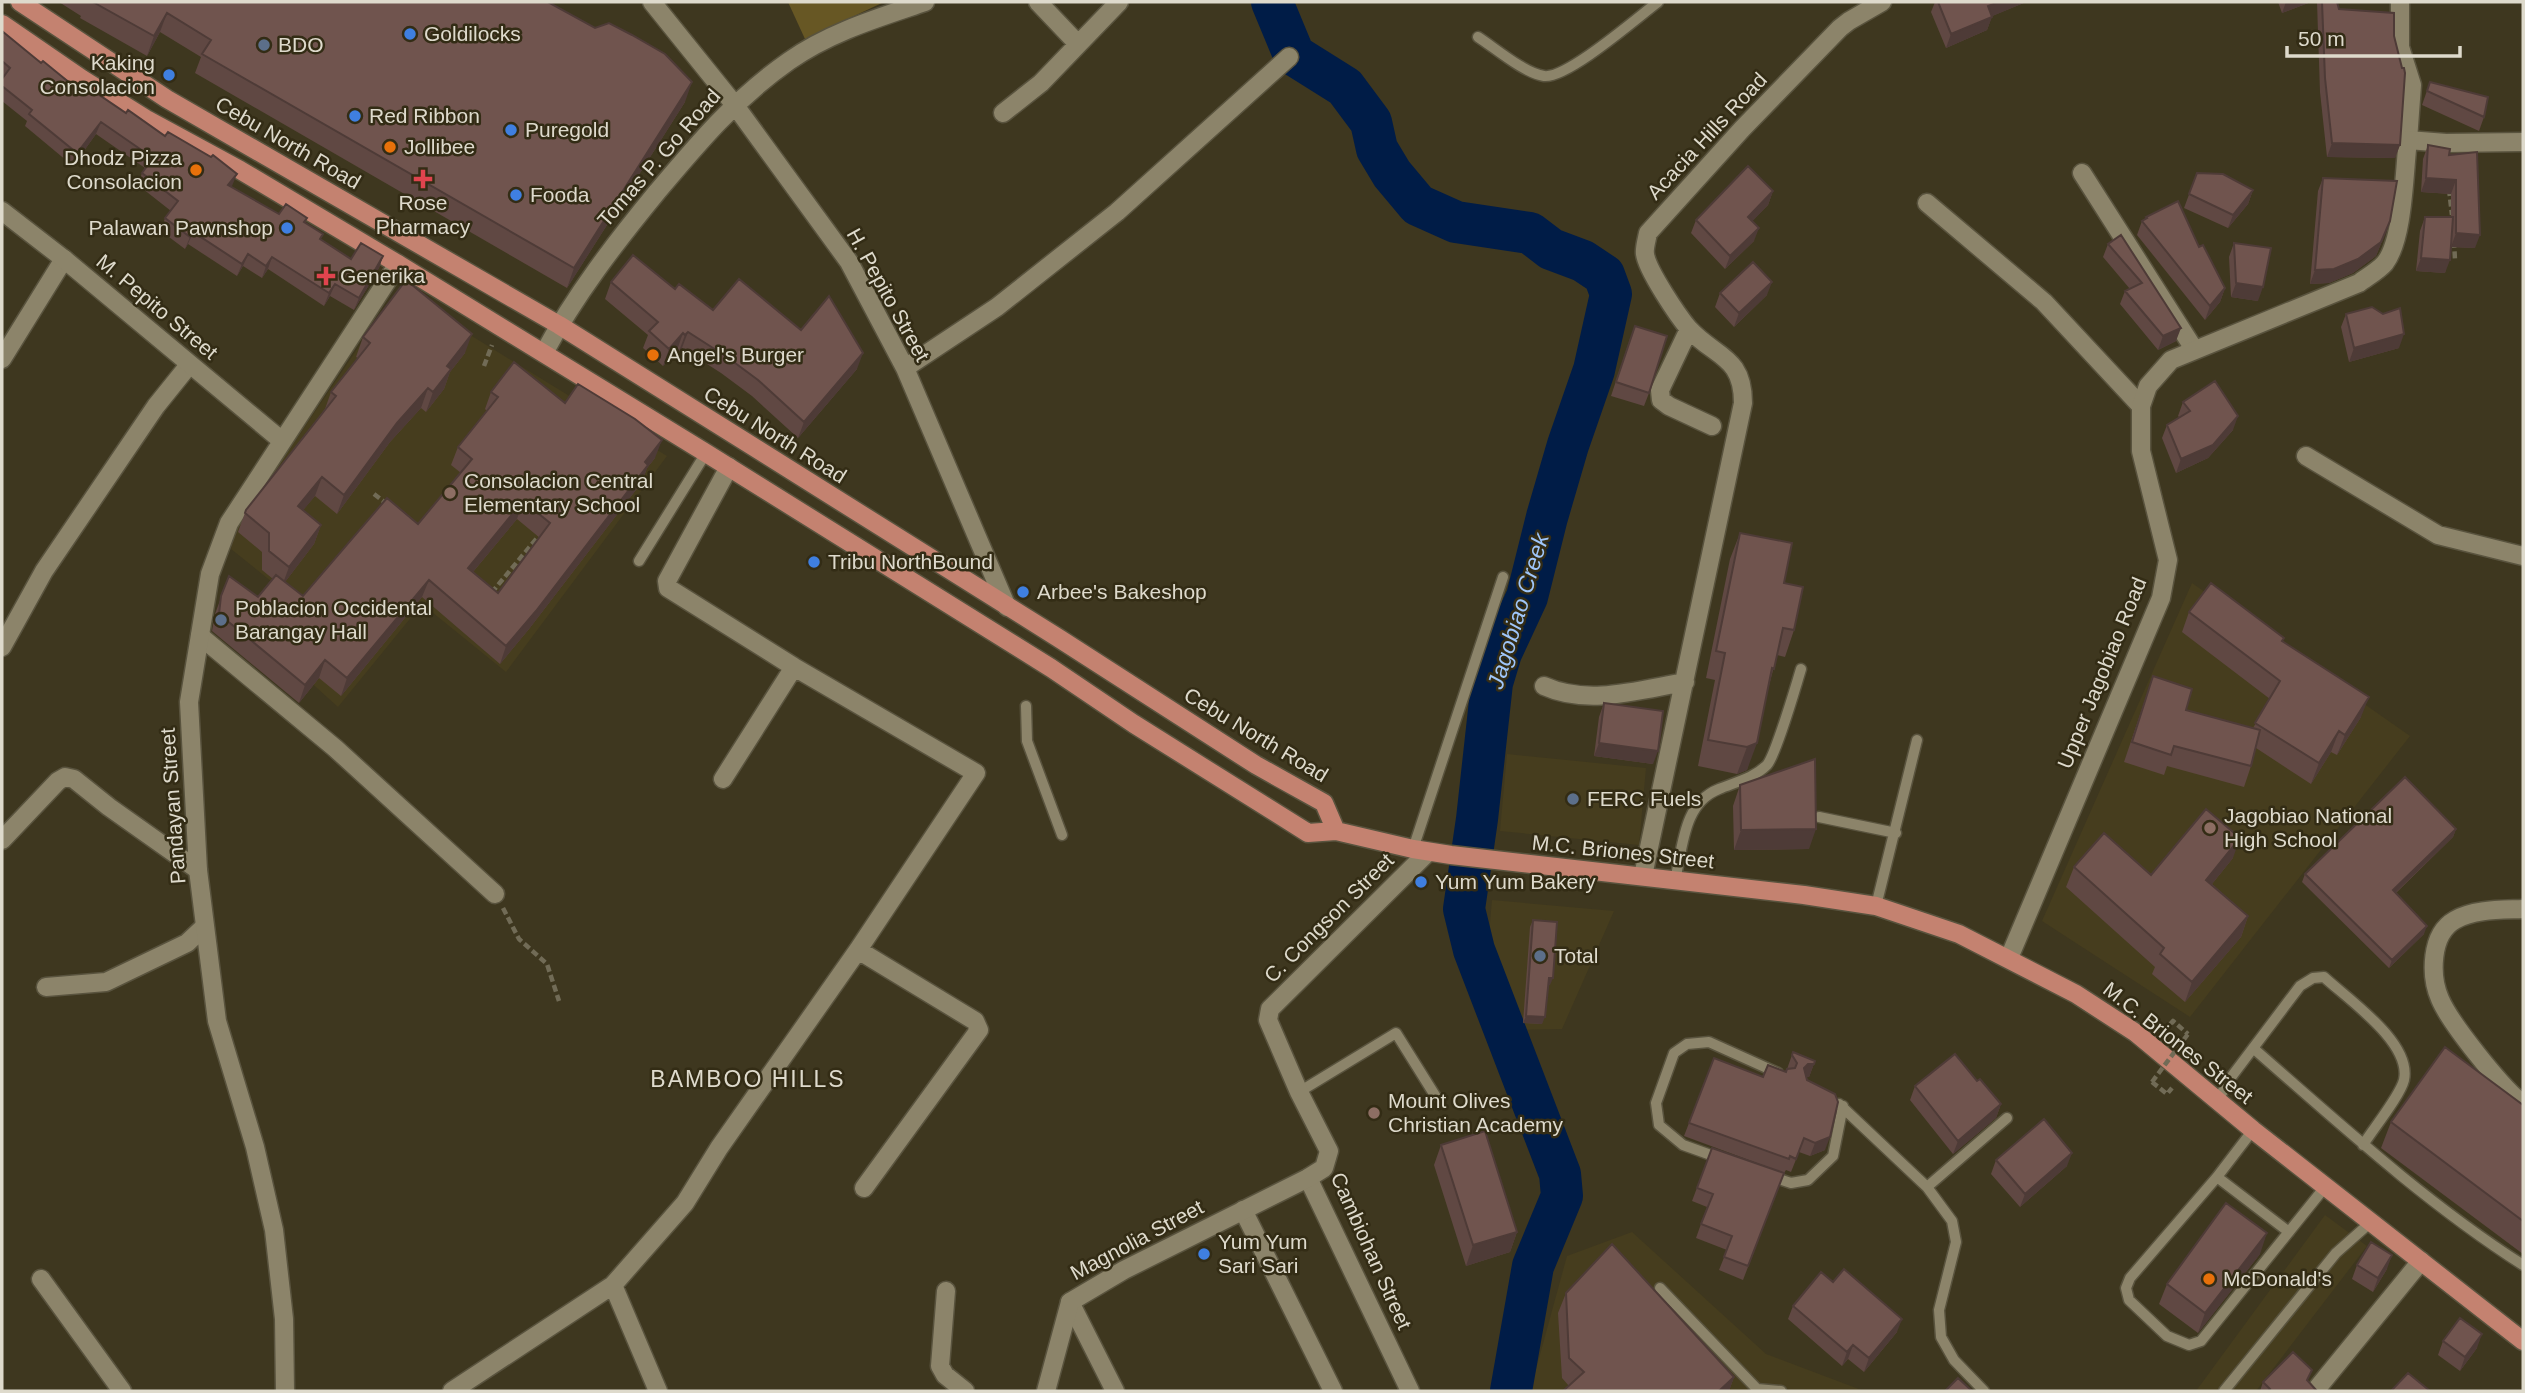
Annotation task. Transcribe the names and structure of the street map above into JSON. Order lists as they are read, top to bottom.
{
  "streets": {
    "main road": ["Cebu North Road", "M.C. Briones Street"],
    "street": [
      "Acacia Hills Road",
      "Tomas P. Go Road",
      "H. Pepito Street",
      "M. Pepito Street",
      "Upper Jagobiao Road",
      "Pandayan Street",
      "C. Congson Street",
      "Magnolia Street",
      "Cambiohan Street"
    ]
  },
  "crossings": [
    ["Acacia Hills Road", "M.C. Briones Street"],
    ["Cebu North Road", "Tomas P. Go Road"],
    ["Cebu North Road", "H. Pepito Street"],
    ["Cebu North Road", "M.C. Briones Street"],
    ["Tomas P. Go Road", "H. Pepito Street"],
    ["M. Pepito Street", "Pandayan Street"],
    ["Upper Jagobiao Road", "M.C. Briones Street"],
    ["M.C. Briones Street", "C. Congson Street"],
    ["C. Congson Street", "Cambiohan Street"],
    ["Magnolia Street", "Cambiohan Street"]
  ],
  "districts": ["BAMBOO HILLS"],
  "water": ["Jagobiao Creek"],
  "places": {
    "other": [
      "Goldilocks",
      "BDO",
      "Kaking Consolacion",
      "Red Ribbon",
      "Puregold",
      "Jollibee",
      "Dhodz Pizza Consolacion",
      "Fooda",
      "Palawan Pawnshop",
      "Angel's Burger",
      "Consolacion Central Elementary School",
      "Tribu NorthBound",
      "Arbee's Bakeshop",
      "Poblacion Occidental Barangay Hall",
      "FERC Fuels",
      "Jagobiao National High School",
      "Yum Yum Bakery",
      "Total",
      "Mount Olives Christian Academy",
      "Yum Yum Sari Sari",
      "McDonald's"
    ],
    "health": ["Rose Pharmacy", "Generika"]
  },
  "scale_bar": "50 m"
}
